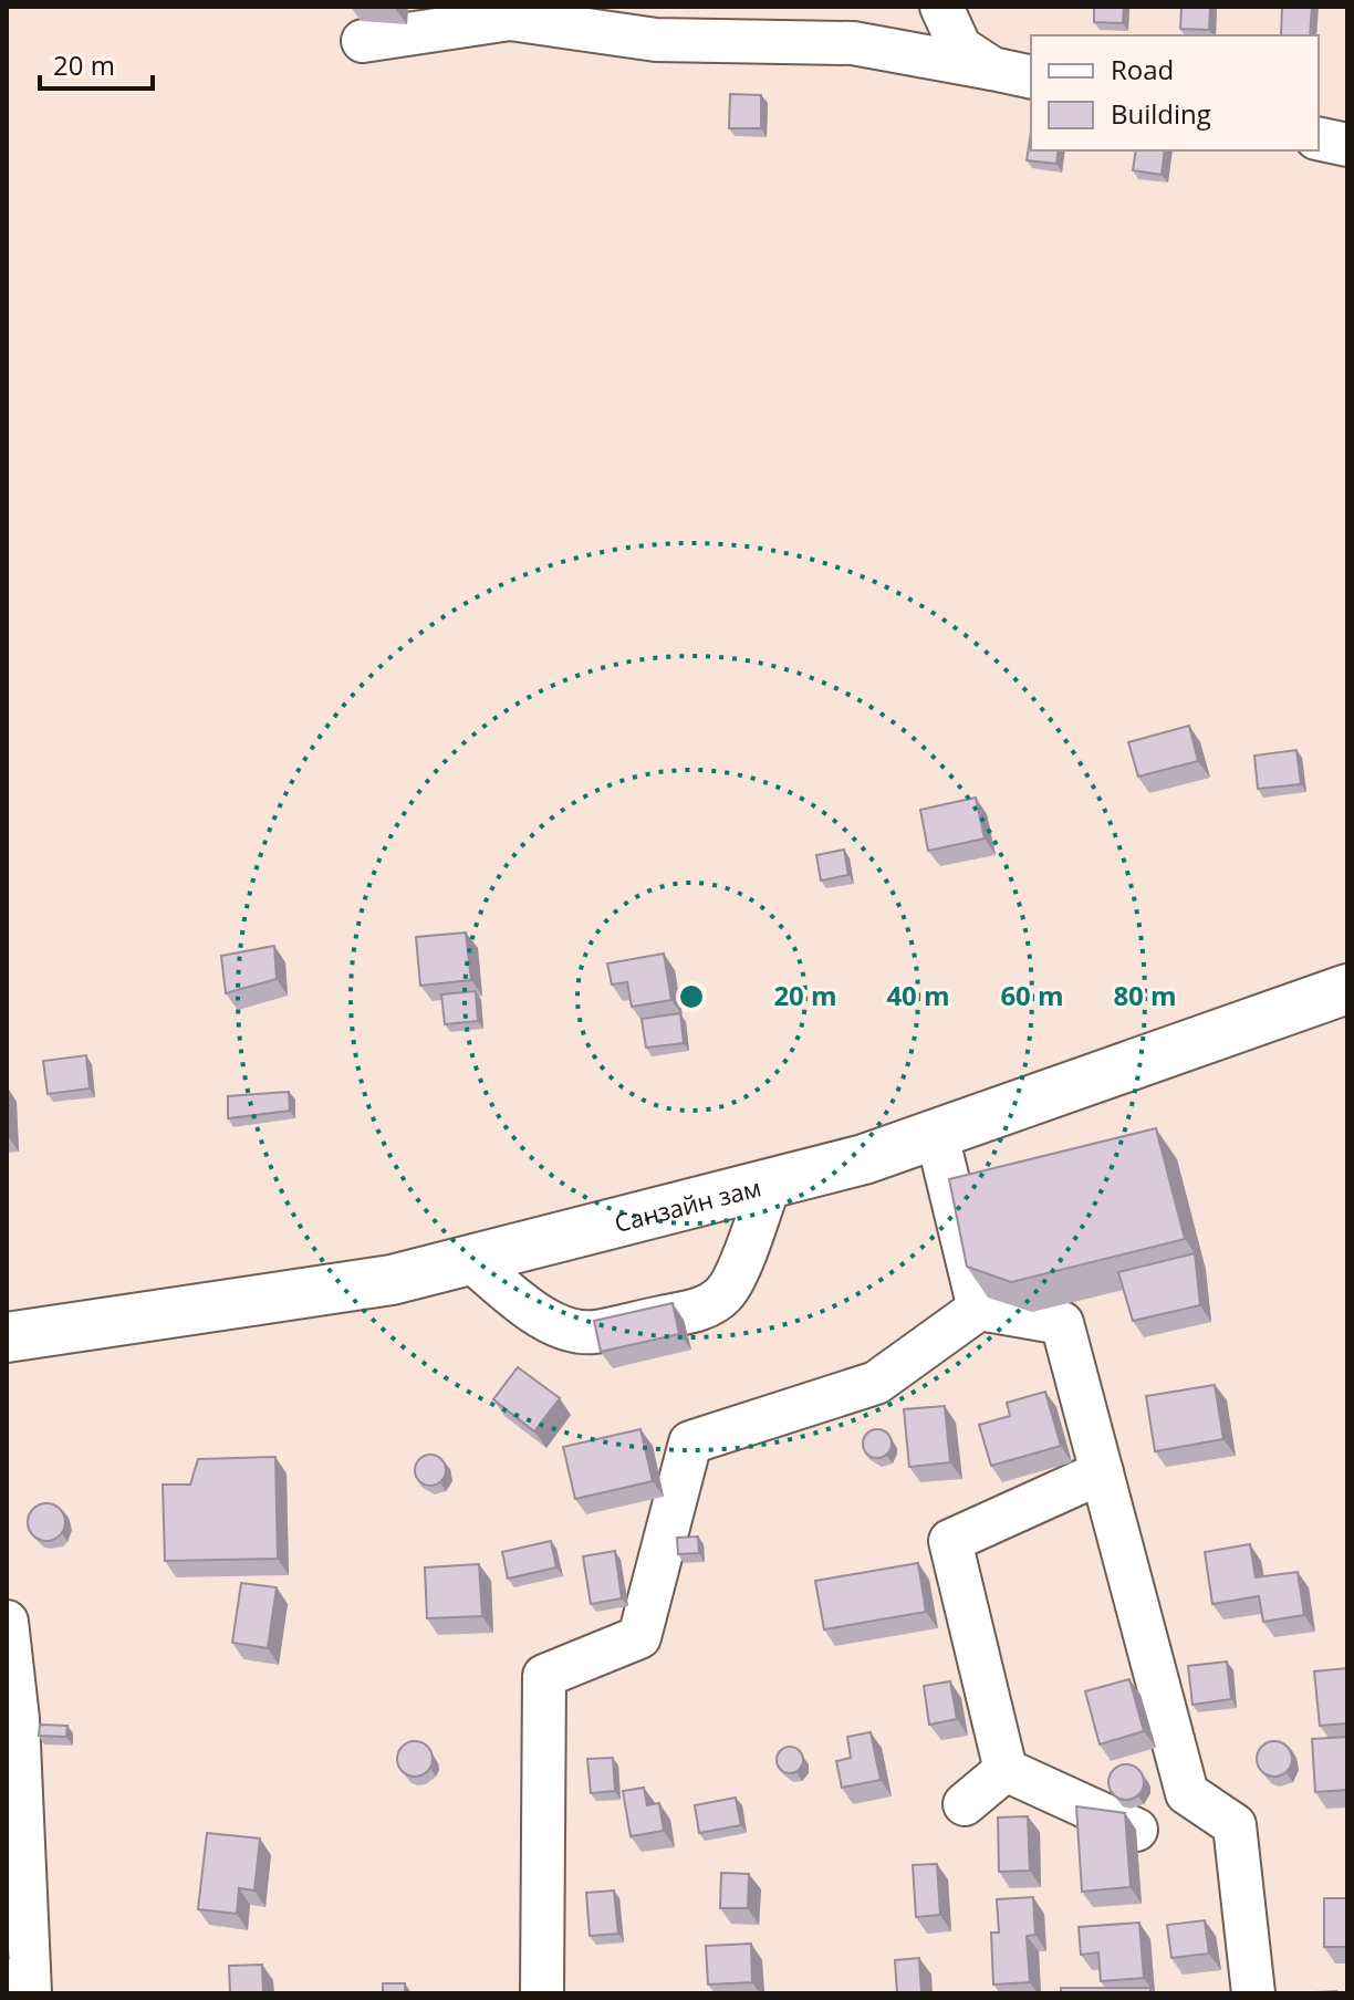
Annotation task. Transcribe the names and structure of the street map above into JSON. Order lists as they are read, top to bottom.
{
  "streets": {
    "main road": ["Санзайн зам"]
  },
  "legend": ["Road", "Building"],
  "scale_bar": "20 m",
  "rings": [
    "20 m",
    "40 m",
    "60 m",
    "80 m"
  ]
}
